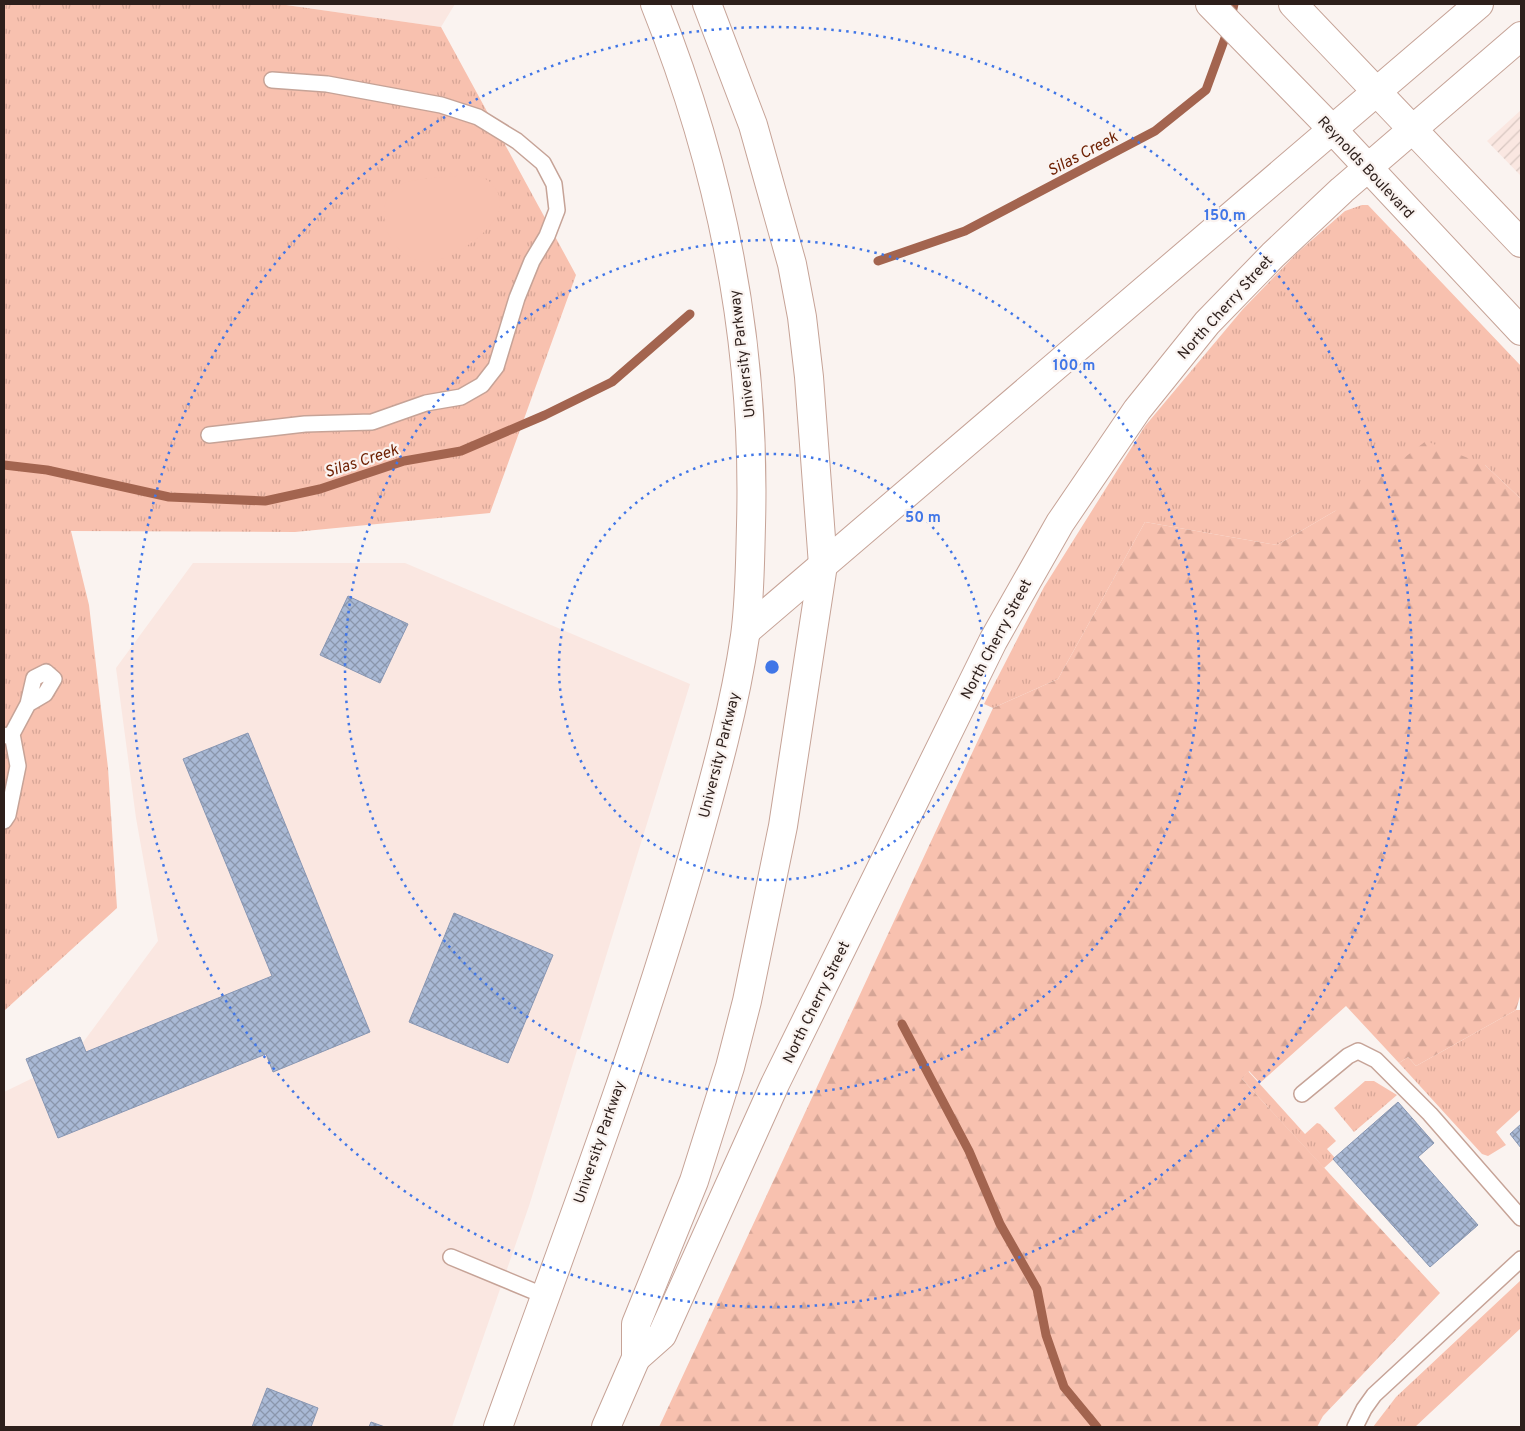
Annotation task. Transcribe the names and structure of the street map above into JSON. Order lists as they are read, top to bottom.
{
  "streets": {
    "main road": ["Reynolds Boulevard", "North Cherry Street", "University Parkway"]
  },
  "crossings": [
    ["Reynolds Boulevard", "North Cherry Street"]
  ],
  "water": ["Silas Creek"],
  "rings": ["150 m", "100 m", "50 m"]
}
